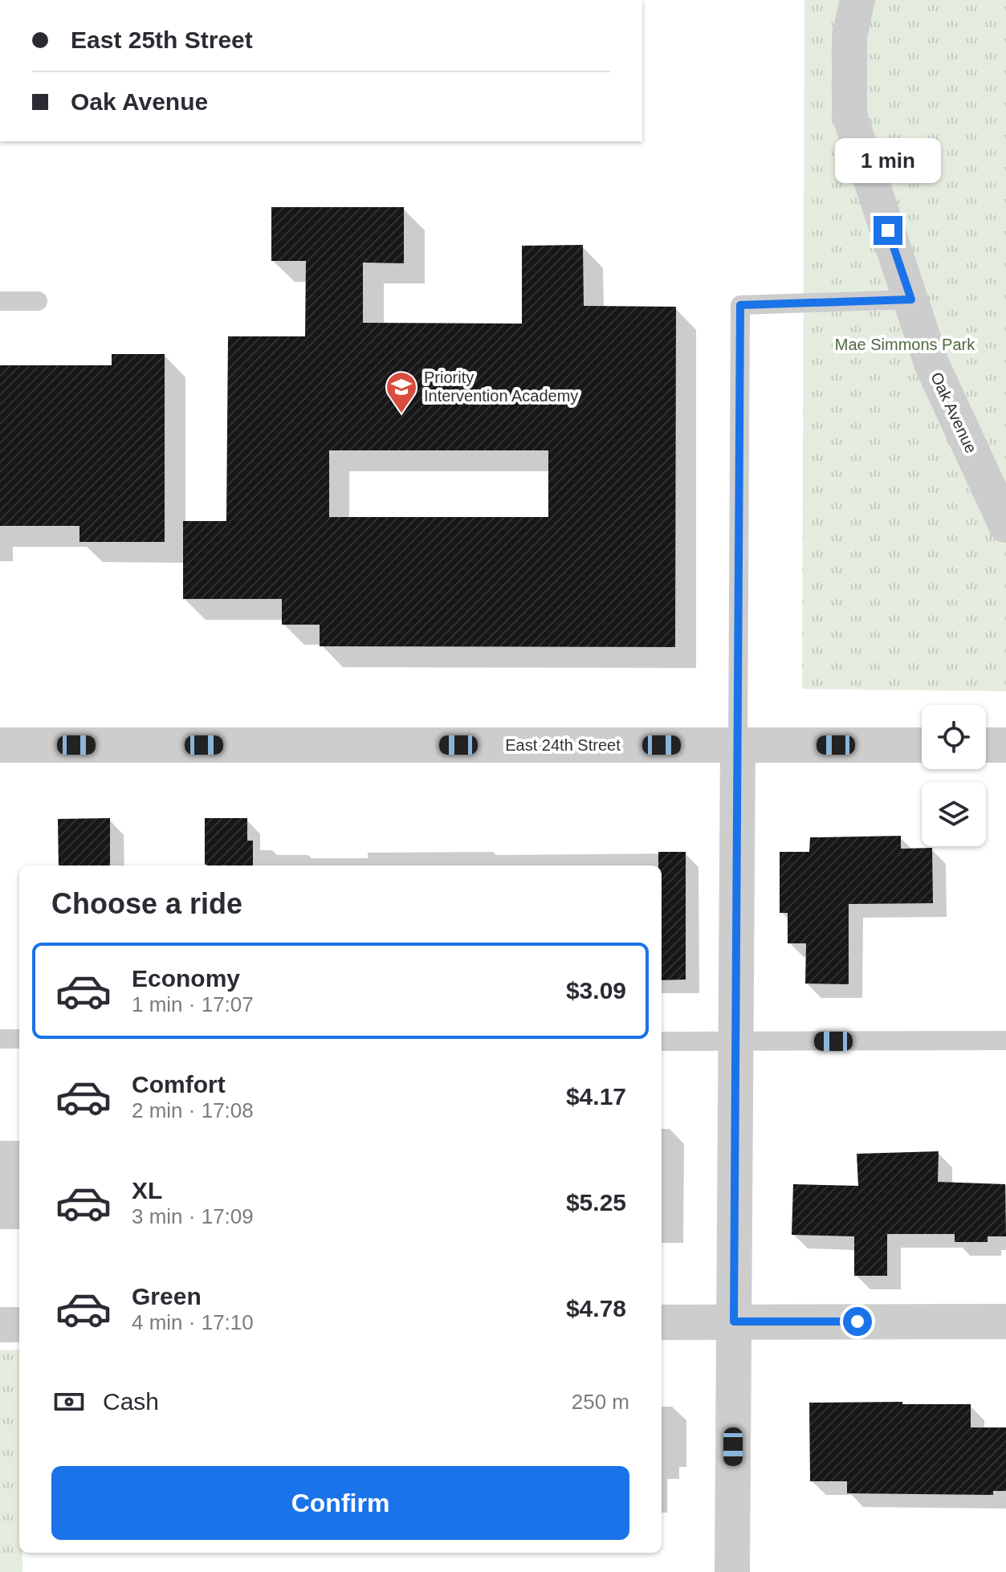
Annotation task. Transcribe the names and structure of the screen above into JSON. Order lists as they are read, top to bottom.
{
  "streets": {
    "street": ["Oak Avenue", "East 24th Street"]
  },
  "parks": ["Mae Simmons Park"],
  "places": {
    "school or university": ["Priority Intervention Academy"]
  },
  "page": {
    "banner": ["East 25th Street", "Oak Avenue"],
    "bubble": "1 min",
    "heading": "Choose a ride",
    "list": [
      {
        "name": "Economy",
        "note": "1 min · 17:07",
        "value": "$3.09"
      },
      {
        "name": "Comfort",
        "note": "2 min · 17:08",
        "value": "$4.17"
      },
      {
        "name": "XL",
        "note": "3 min · 17:09",
        "value": "$5.25"
      },
      {
        "name": "Green",
        "note": "4 min · 17:10",
        "value": "$4.78"
      }
    ],
    "pay": ["Cash", "250 m"],
    "buttons": "Confirm"
  }
}
